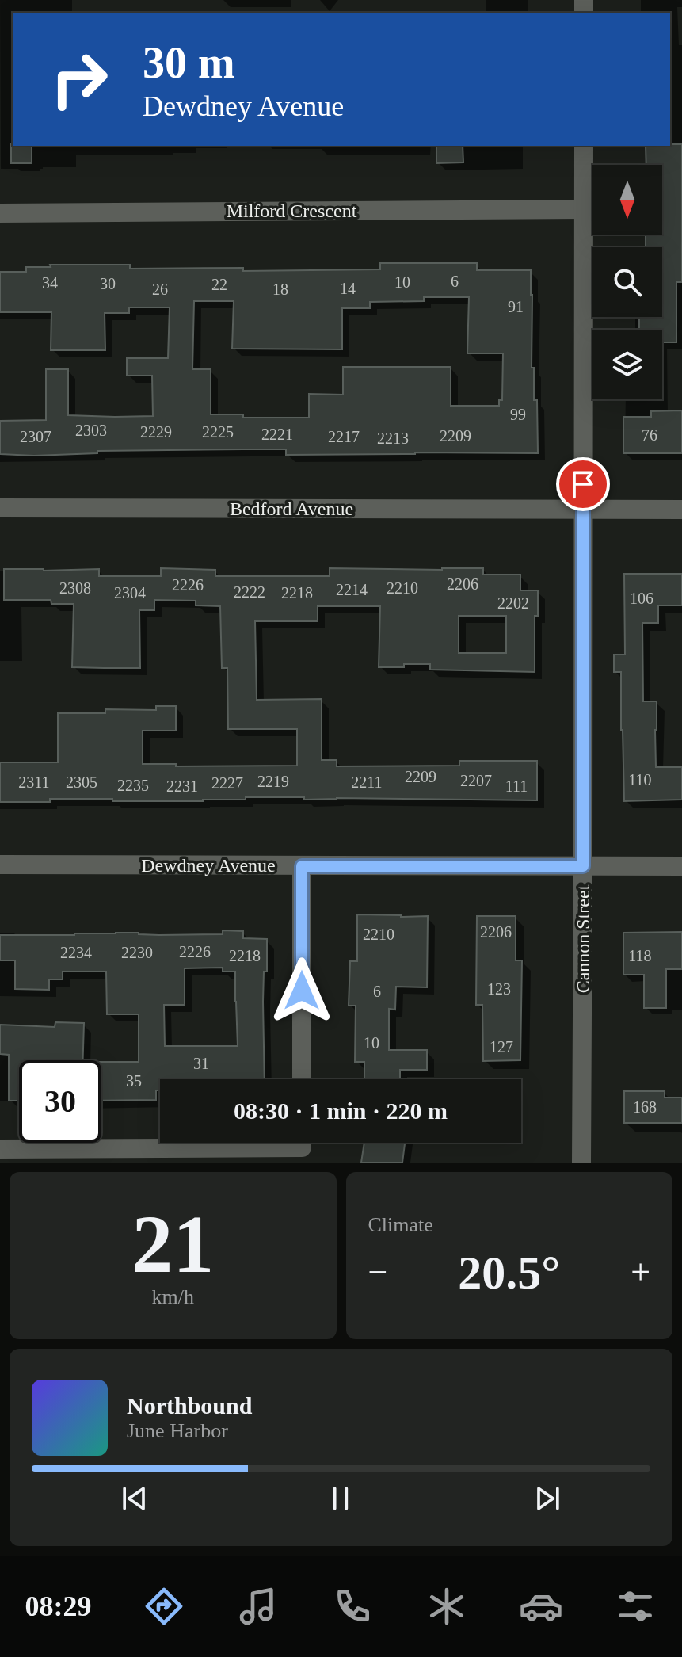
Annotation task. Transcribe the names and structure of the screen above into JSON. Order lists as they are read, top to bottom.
{
  "streets": {
    "street": [
      "Milford Crescent",
      "Bedford Avenue",
      "Dewdney Avenue",
      "Cannon Street"
    ]
  },
  "crossings": [
    ["Milford Crescent", "Cannon Street"],
    ["Bedford Avenue", "Cannon Street"],
    ["Dewdney Avenue", "Cannon Street"]
  ],
  "house_numbers": [
    "6",
    "10",
    "34",
    "30",
    "22",
    "14",
    "26",
    "18",
    "91",
    "99",
    "2303",
    "2229",
    "2225",
    "2221",
    "76",
    "2209",
    "2307",
    "2217",
    "2213",
    "2206",
    "2226",
    "2308",
    "2210",
    "2214",
    "2222",
    "2304",
    "2218",
    "106",
    "2202",
    "2209",
    "110",
    "2207",
    "2219",
    "2311",
    "2305",
    "2211",
    "2227",
    "2235",
    "2231",
    "111",
    "2206",
    "2210",
    "2226",
    "2234",
    "2230",
    "2218",
    "118",
    "123",
    "6",
    "10",
    "127",
    "31",
    "35",
    "168"
  ],
  "north": "bottom",
  "page": {
    "turn": ["30 m", "Dewdney Avenue"],
    "limit": "30",
    "trip": "08:30 · 1 min · 220 m",
    "tile": [
      ["21", "km/h"],
      "Climate"
    ],
    "heat": ["−", "20.5°", "+"],
    "song": ["Northbound", "June Harbor"],
    "tabs": "08:29"
  }
}
